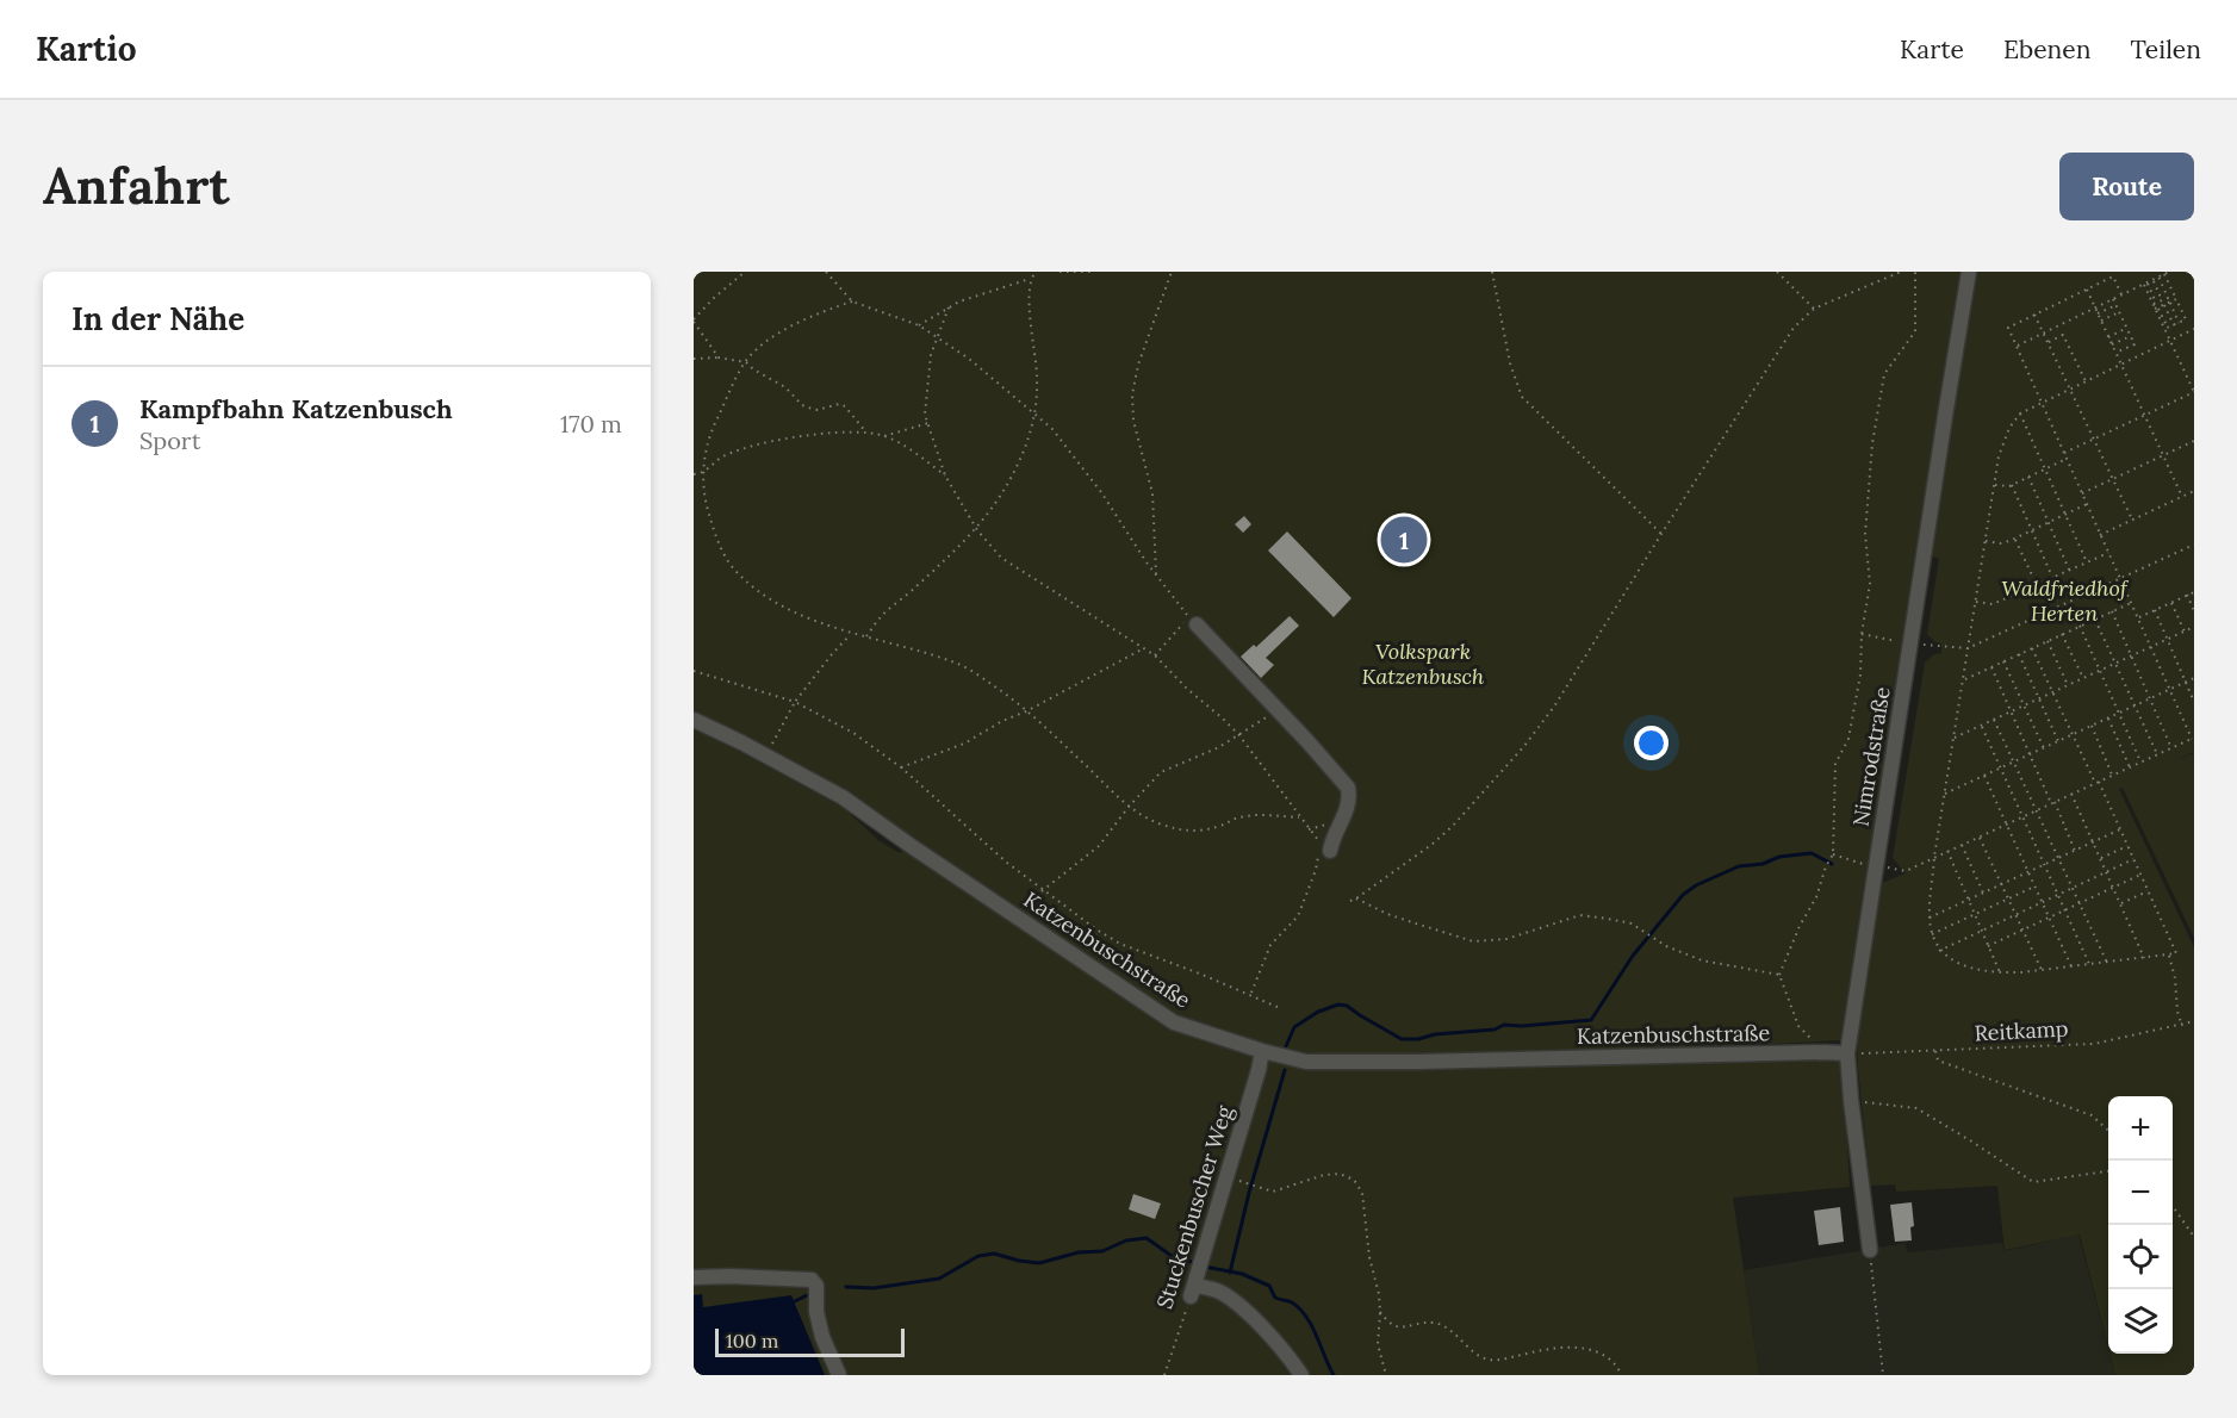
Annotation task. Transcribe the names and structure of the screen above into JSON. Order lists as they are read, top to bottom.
{
  "streets": {
    "street": ["Nimrodstraße", "Katzenbuschstraße", "Stuckenbuscher Weg"],
    "path": ["Reitkamp"]
  },
  "crossings": [
    ["Nimrodstraße", "Katzenbuschstraße"],
    ["Nimrodstraße", "Reitkamp"],
    ["Katzenbuschstraße", "Reitkamp"],
    ["Katzenbuschstraße", "Stuckenbuscher Weg"]
  ],
  "parks": ["Waldfriedhof Herten", "Volkspark Katzenbusch"],
  "scale_bar": "100 m",
  "page": {
    "header": "Kartio",
    "nav": ["Karte", "Ebenen", "Teilen"],
    "buttons": "Route",
    "title": "Anfahrt",
    "heading": "In der Nähe",
    "list": [
      {
        "mark": "1",
        "name": "Kampfbahn Katzenbusch",
        "note": "Sport",
        "value": "170 m"
      }
    ],
    "pins": "1",
    "map_buttons": ["+", "−"],
    "scale": "100 m"
  }
}
